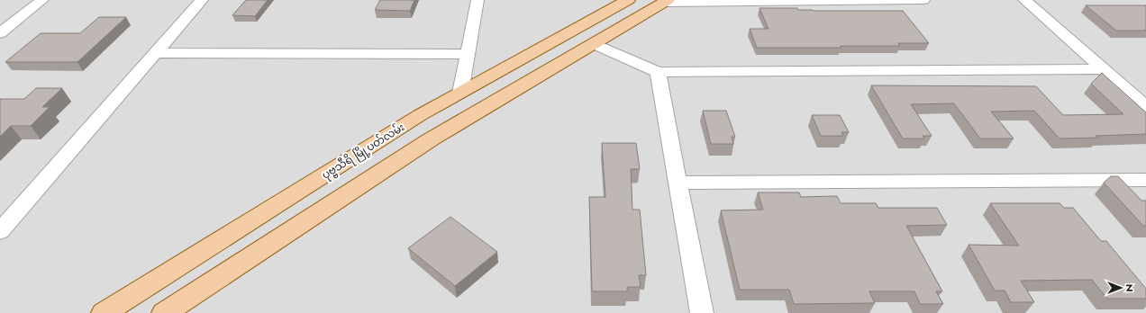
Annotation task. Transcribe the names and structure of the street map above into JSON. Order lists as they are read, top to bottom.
{
  "streets": {
    "main road": ["ပုဗ္ဗသီရိ မြို့ပတ်လမ်း"]
  },
  "north": "right"
}
